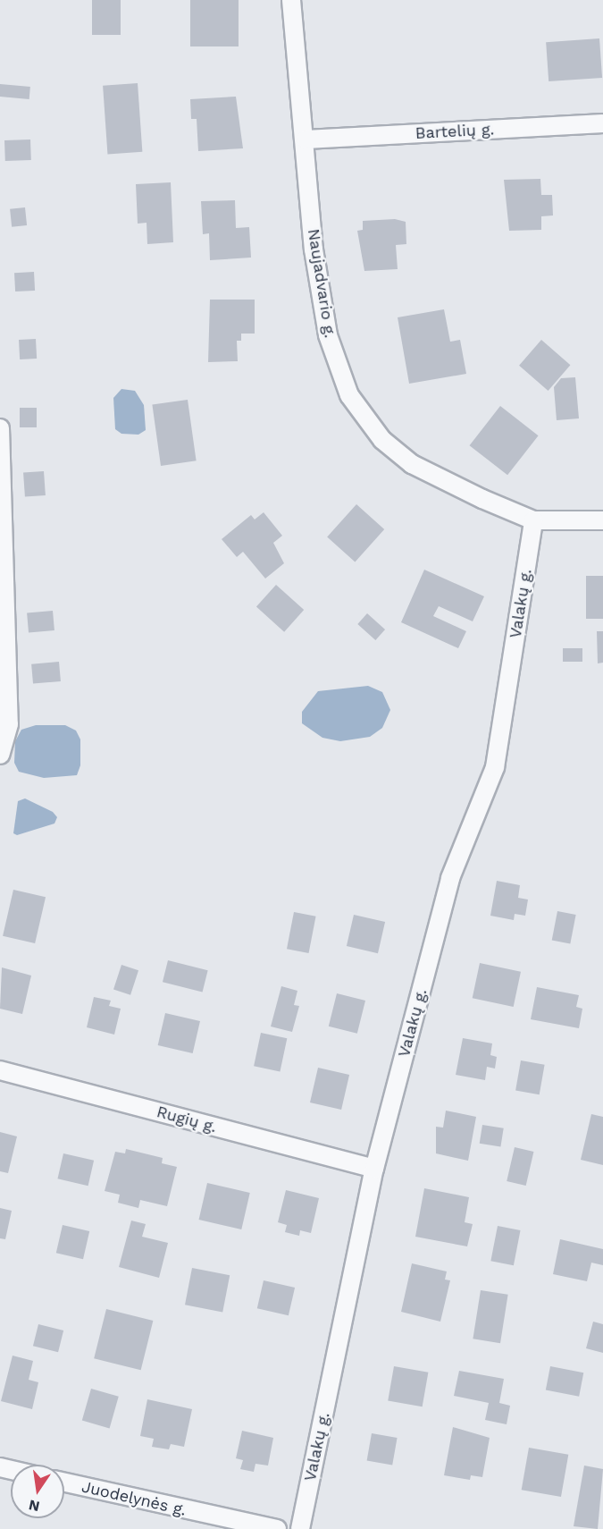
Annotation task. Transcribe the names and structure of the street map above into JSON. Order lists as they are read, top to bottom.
{
  "streets": {
    "street": [
      "Bartelių g.",
      "Naujadvario g.",
      "Valakų g.",
      "Rugių g.",
      "Juodelynės g."
    ]
  },
  "crossings": [
    ["Bartelių g.", "Naujadvario g."],
    ["Naujadvario g.", "Valakų g."],
    ["Valakų g.", "Rugių g."]
  ],
  "north": "bottom"
}
